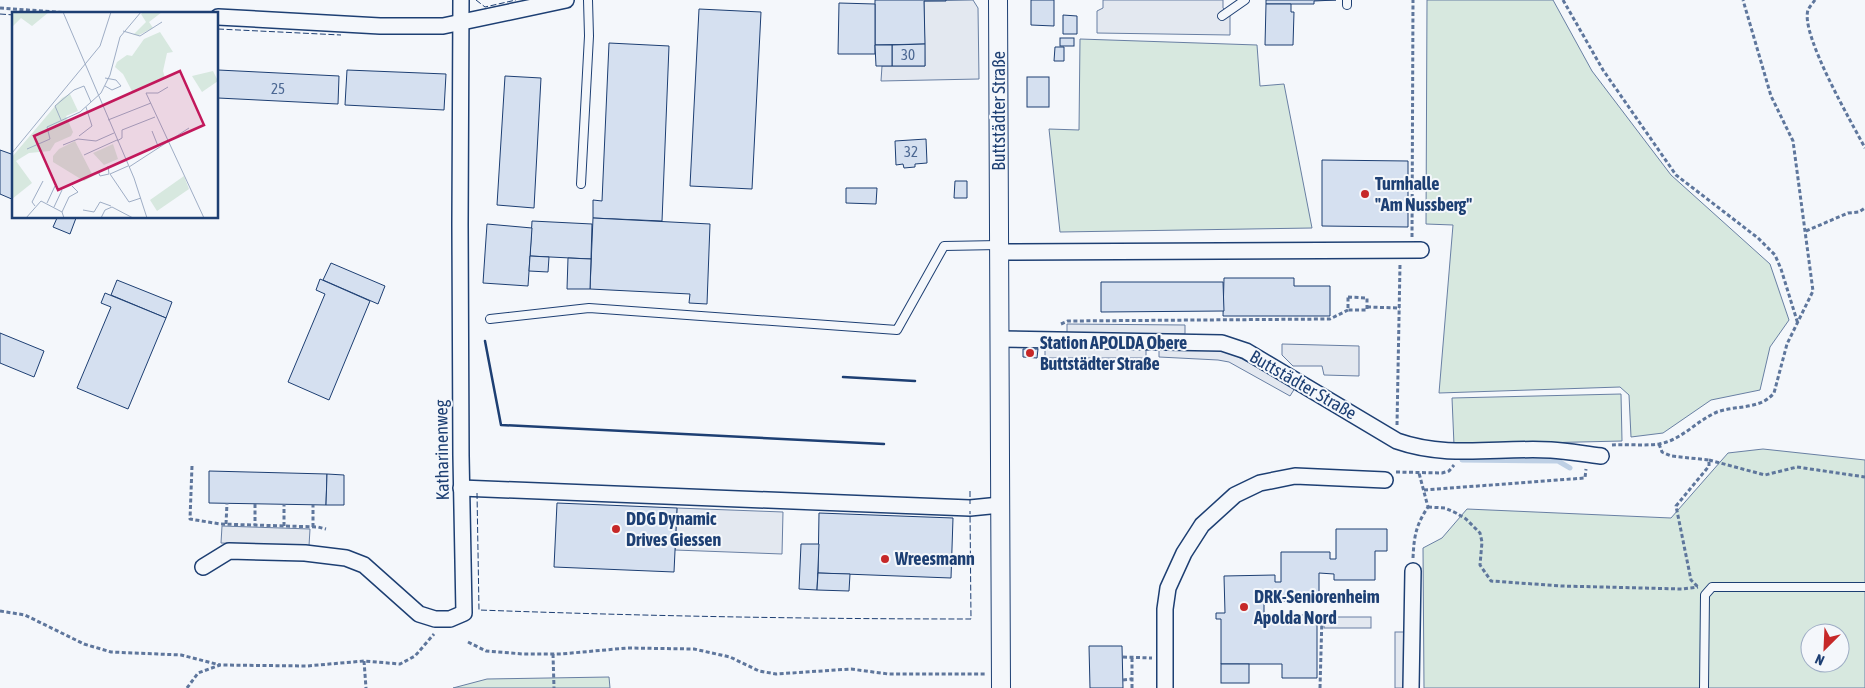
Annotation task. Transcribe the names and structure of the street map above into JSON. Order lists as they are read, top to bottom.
{
  "streets": {
    "street": ["Buttstädter Straße", "Katharinenweg"]
  },
  "places": [
    "Turnhalle \"Am Nussberg\"",
    "Station APOLDA Obere Buttstädter Straße",
    "DDG Dynamic Drives Giessen",
    "Wreesmann",
    "DRK-Seniorenheim Apolda Nord"
  ],
  "house_numbers": ["30", "25", "32"],
  "north": "bottom left"
}
